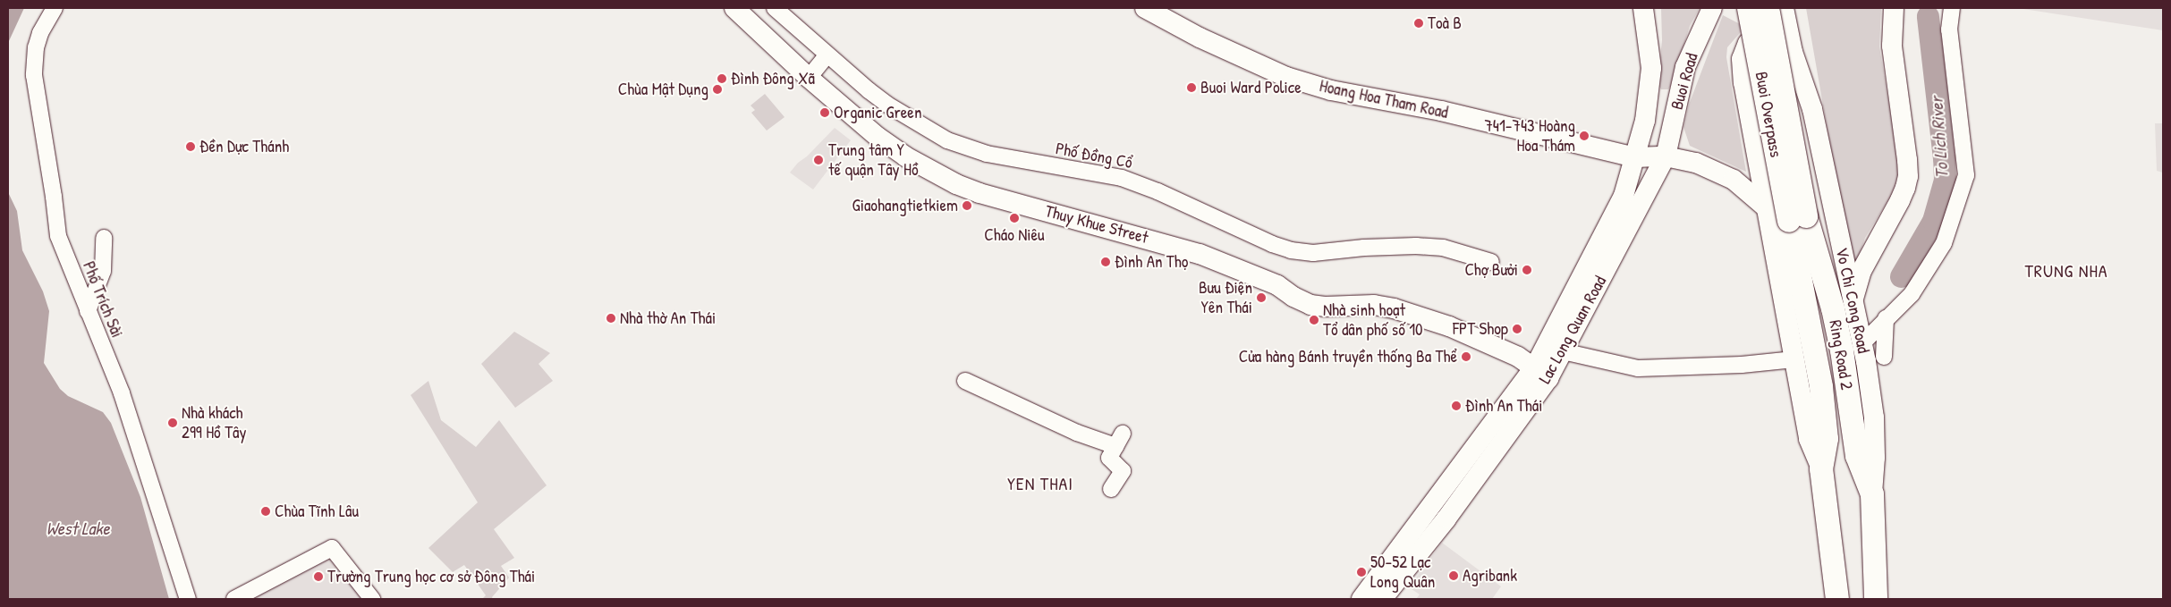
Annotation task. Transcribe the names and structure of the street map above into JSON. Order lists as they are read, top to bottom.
{
  "streets": {
    "highway": ["Buoi Overpass", "Vo Chi Cong Road", "Ring Road 2"],
    "main road": [
      "Buoi Road",
      "Hoang Hoa Tham Road",
      "Thuy Khue Street",
      "Lac Long Quan Road"
    ],
    "street": ["Phố Đồng Cổ", "Phố Trích Sài"]
  },
  "crossings": [
    ["Buoi Road", "Hoang Hoa Tham Road"],
    ["Buoi Road", "Lac Long Quan Road"],
    ["Hoang Hoa Tham Road", "Lac Long Quan Road"],
    ["Buoi Overpass", "Ring Road 2"],
    ["Thuy Khue Street", "Lac Long Quan Road"],
    ["Vo Chi Cong Road", "Ring Road 2"]
  ],
  "districts": ["TRUNG NHA", "YEN THAI"],
  "water": ["To Lich River", "West Lake"],
  "places": [
    "Toà B",
    "Đình Đông Xã",
    "Buoi Ward Police",
    "Chùa Mật Dụng",
    "Organic Green",
    "741-743 Hoàng Hoa Thám",
    "Đền Dực Thánh",
    "Trung tâm Y tế quận Tây Hồ",
    "Giaohangtietkiem",
    "Cháo Niêu",
    "Đình An Thọ",
    "Chợ Bưởi",
    "Bưu Điện Yên Thái",
    "Nhà thờ An Thái",
    "Nhà sinh hoạt Tổ dân phố số 10",
    "FPT Shop",
    "Cửa hàng Bánh truyền thống Ba Thể",
    "Đình An Thái",
    "Nhà khách 299 Hồ Tây",
    "Chùa Tĩnh Lâu",
    "50-52 Lạc Long Quân",
    "Agribank",
    "Trường Trung học cơ sở Đông Thái"
  ]
}
